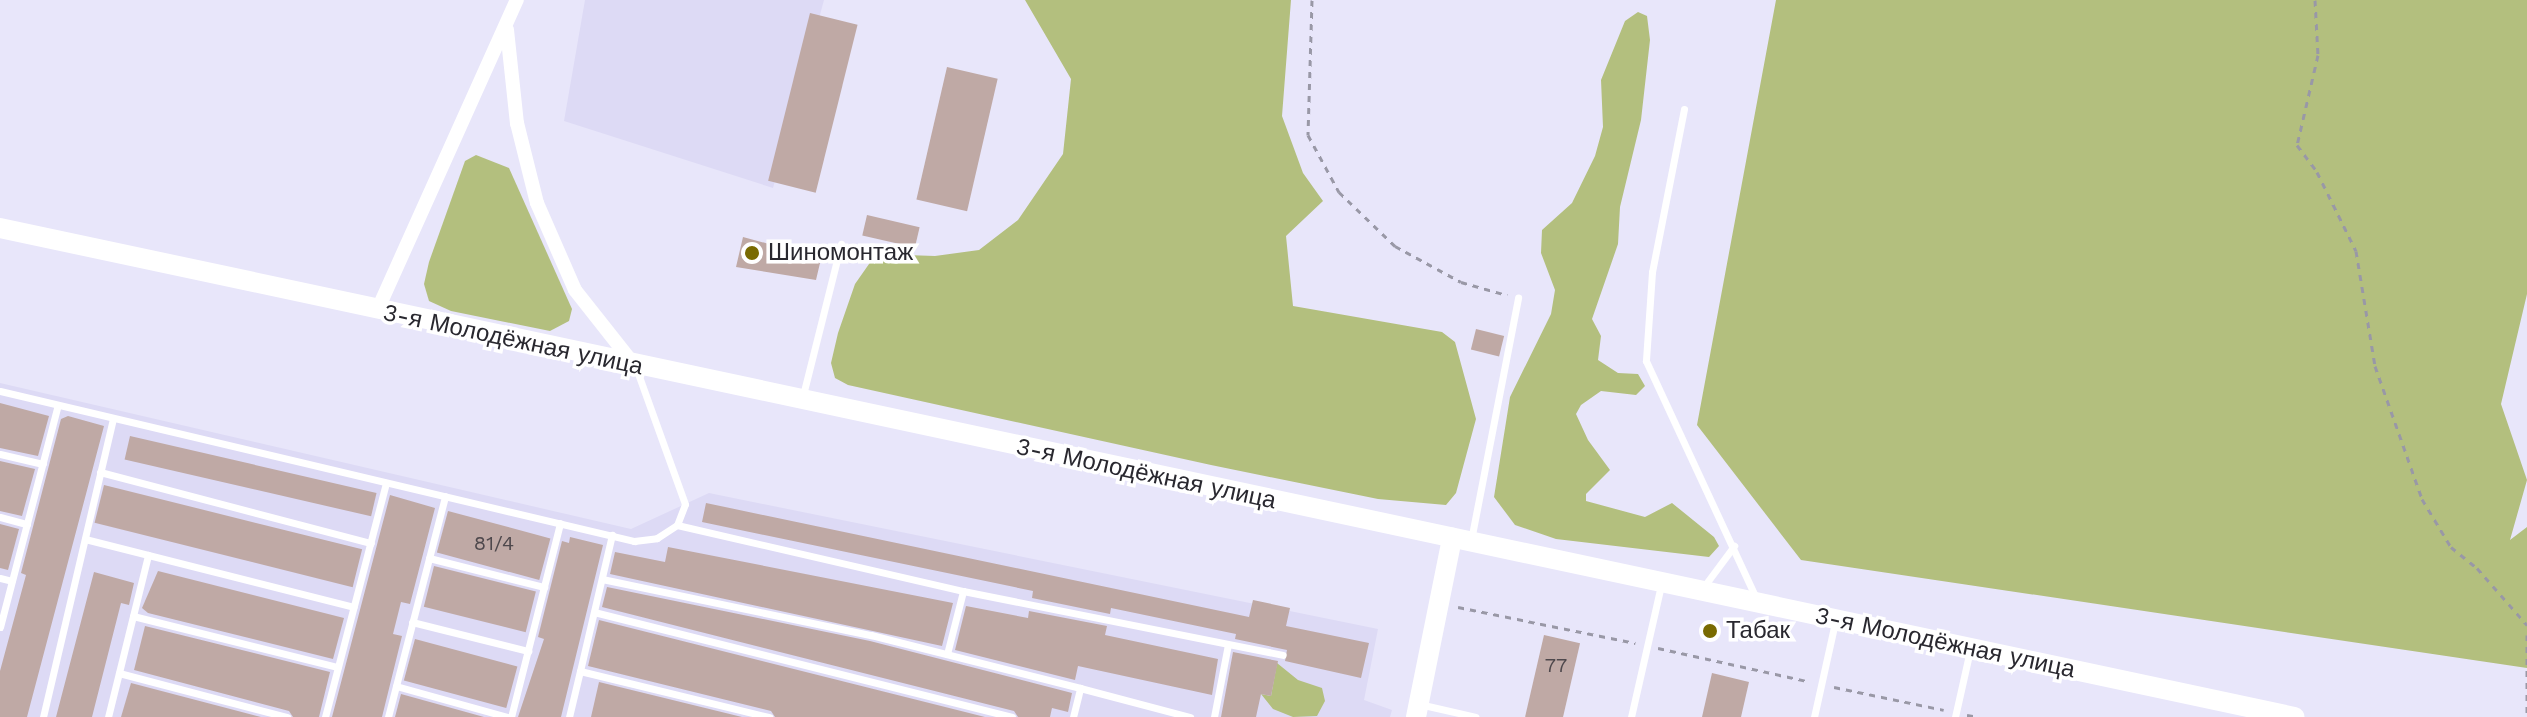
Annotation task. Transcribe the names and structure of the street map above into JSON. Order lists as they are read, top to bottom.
{
  "streets": {
    "main road": ["3-я Молодёжная улица"]
  },
  "places": ["Шиномонтаж", "Табак"],
  "house_numbers": ["81/4", "77"]
}
